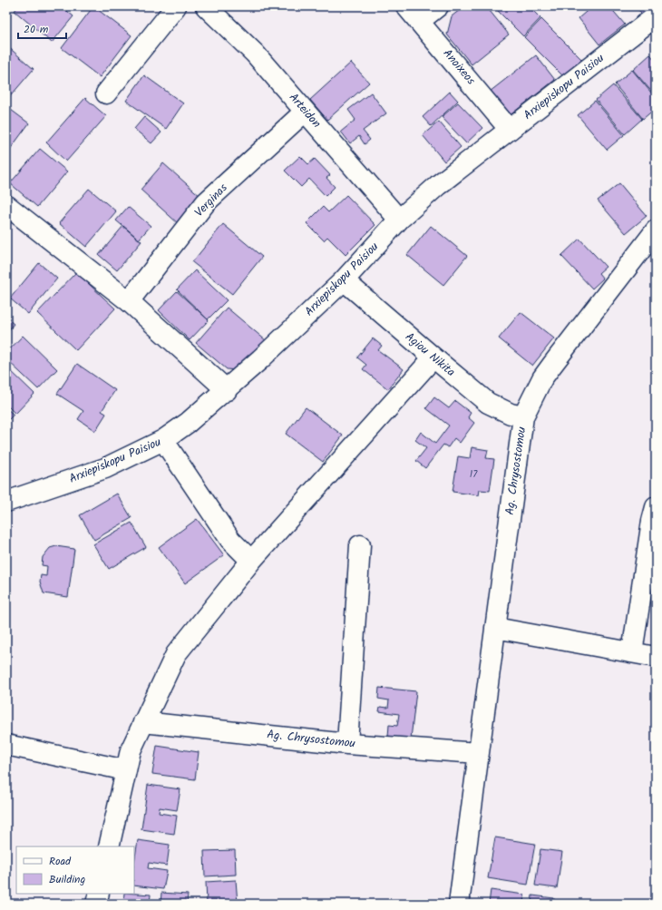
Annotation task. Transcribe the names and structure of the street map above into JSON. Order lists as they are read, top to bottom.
{
  "streets": {
    "street": [
      "Anoixeos",
      "Arxiepiskopu Paisiou",
      "Arteidon",
      "Verginas",
      "Agiou Nikita",
      "Ag. Chrysostomou"
    ]
  },
  "crossings": [
    ["Anoixeos", "Arxiepiskopu Paisiou"],
    ["Arxiepiskopu Paisiou", "Arteidon"],
    ["Arxiepiskopu Paisiou", "Agiou Nikita"],
    ["Arteidon", "Verginas"],
    ["Agiou Nikita", "Ag. Chrysostomou"]
  ],
  "house_numbers": ["17"],
  "legend": ["Road", "Building"],
  "scale_bar": "20 m"
}
